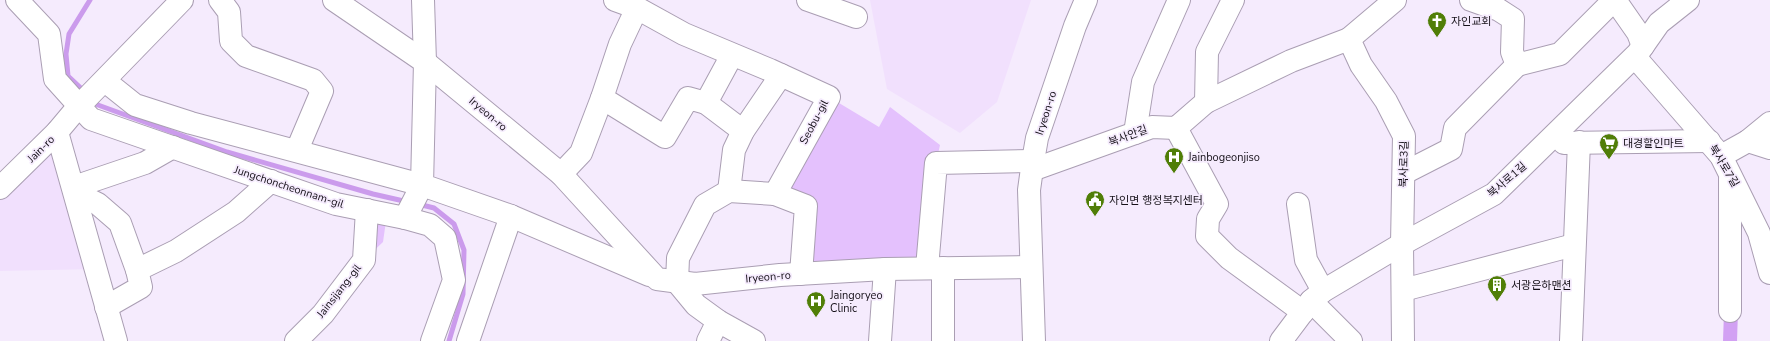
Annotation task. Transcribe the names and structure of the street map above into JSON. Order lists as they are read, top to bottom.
{
  "streets": {
    "street": [
      "Iryeon-ro",
      "Seobu-gil",
      "북사안길",
      "Jain-ro",
      "북사로3길",
      "북사로7길",
      "북사로1길",
      "Jungchoncheonnam-gil",
      "Jainsijang-gil"
    ]
  },
  "crossings": [
    ["Iryeon-ro", "북사안길"],
    ["Jain-ro", "Jungchoncheonnam-gil"],
    ["북사로3길", "북사로1길"],
    ["북사로7길", "북사로1길"],
    ["Jungchoncheonnam-gil", "Jainsijang-gil"]
  ],
  "places": {
    "church": ["자인교회"],
    "supermarket": ["대경할인마트"],
    "hospital": ["Jainbogeonjiso", "Jaingoryeo Clinic"],
    "public building": ["자인면 행정복지센터"],
    "building": ["서광은하맨션"]
  }
}
